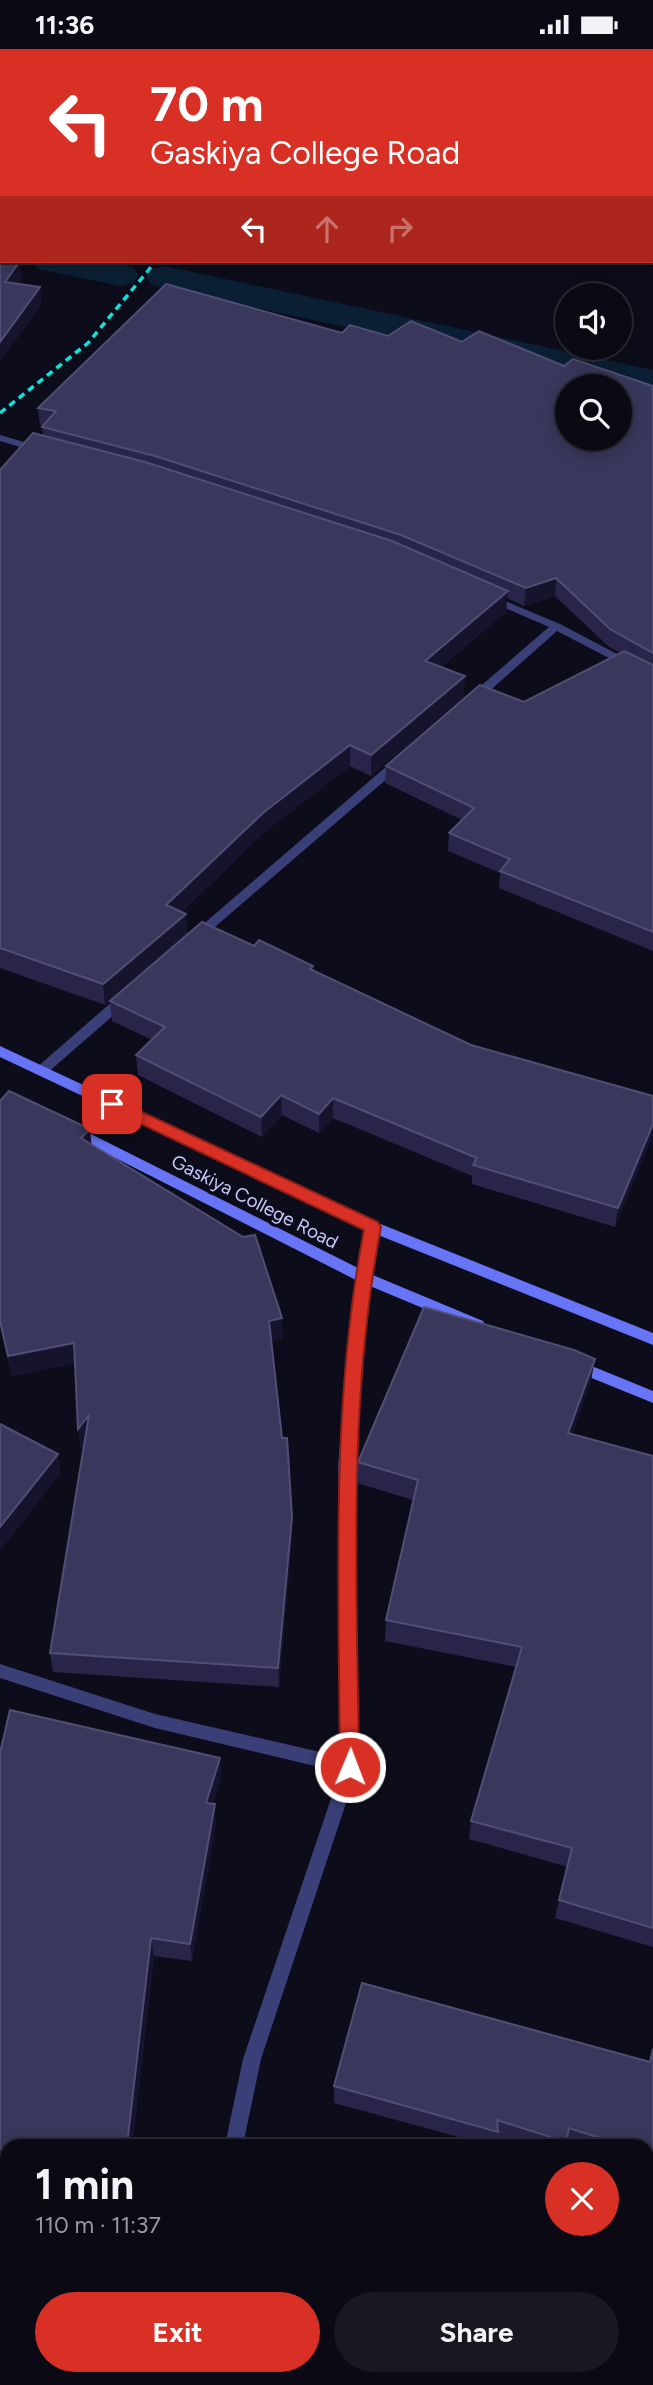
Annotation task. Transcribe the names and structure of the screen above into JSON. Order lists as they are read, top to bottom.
{
  "streets": {
    "main road": ["Gaskiya College Road"]
  },
  "page": {
    "status": "11:36",
    "turn": ["70 m", "Gaskiya College Road"],
    "heading": ["1 min", "110 m · 11:37"],
    "buttons": ["Exit", "Share"]
  }
}
